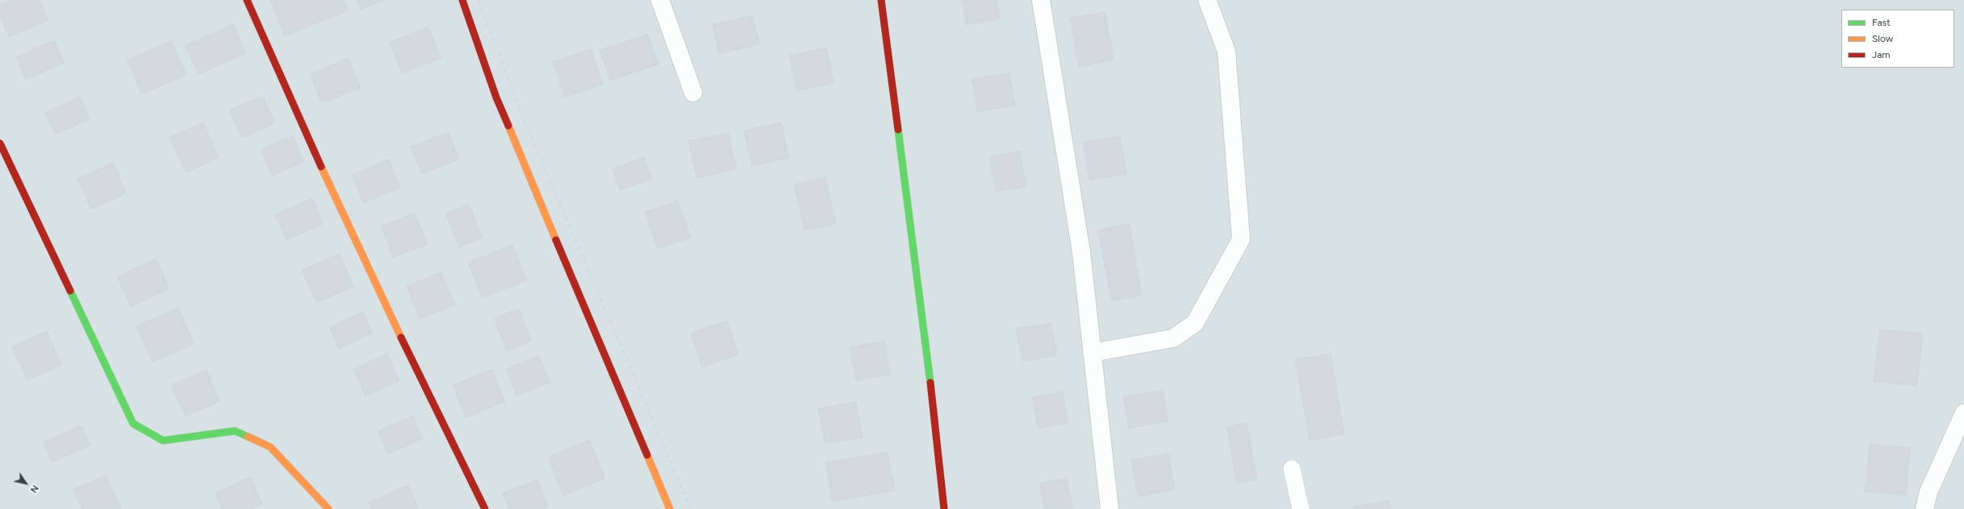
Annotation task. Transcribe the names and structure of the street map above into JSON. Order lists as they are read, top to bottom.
{
  "legend": ["Fast", "Slow", "Jam"],
  "north": "bottom right"
}
